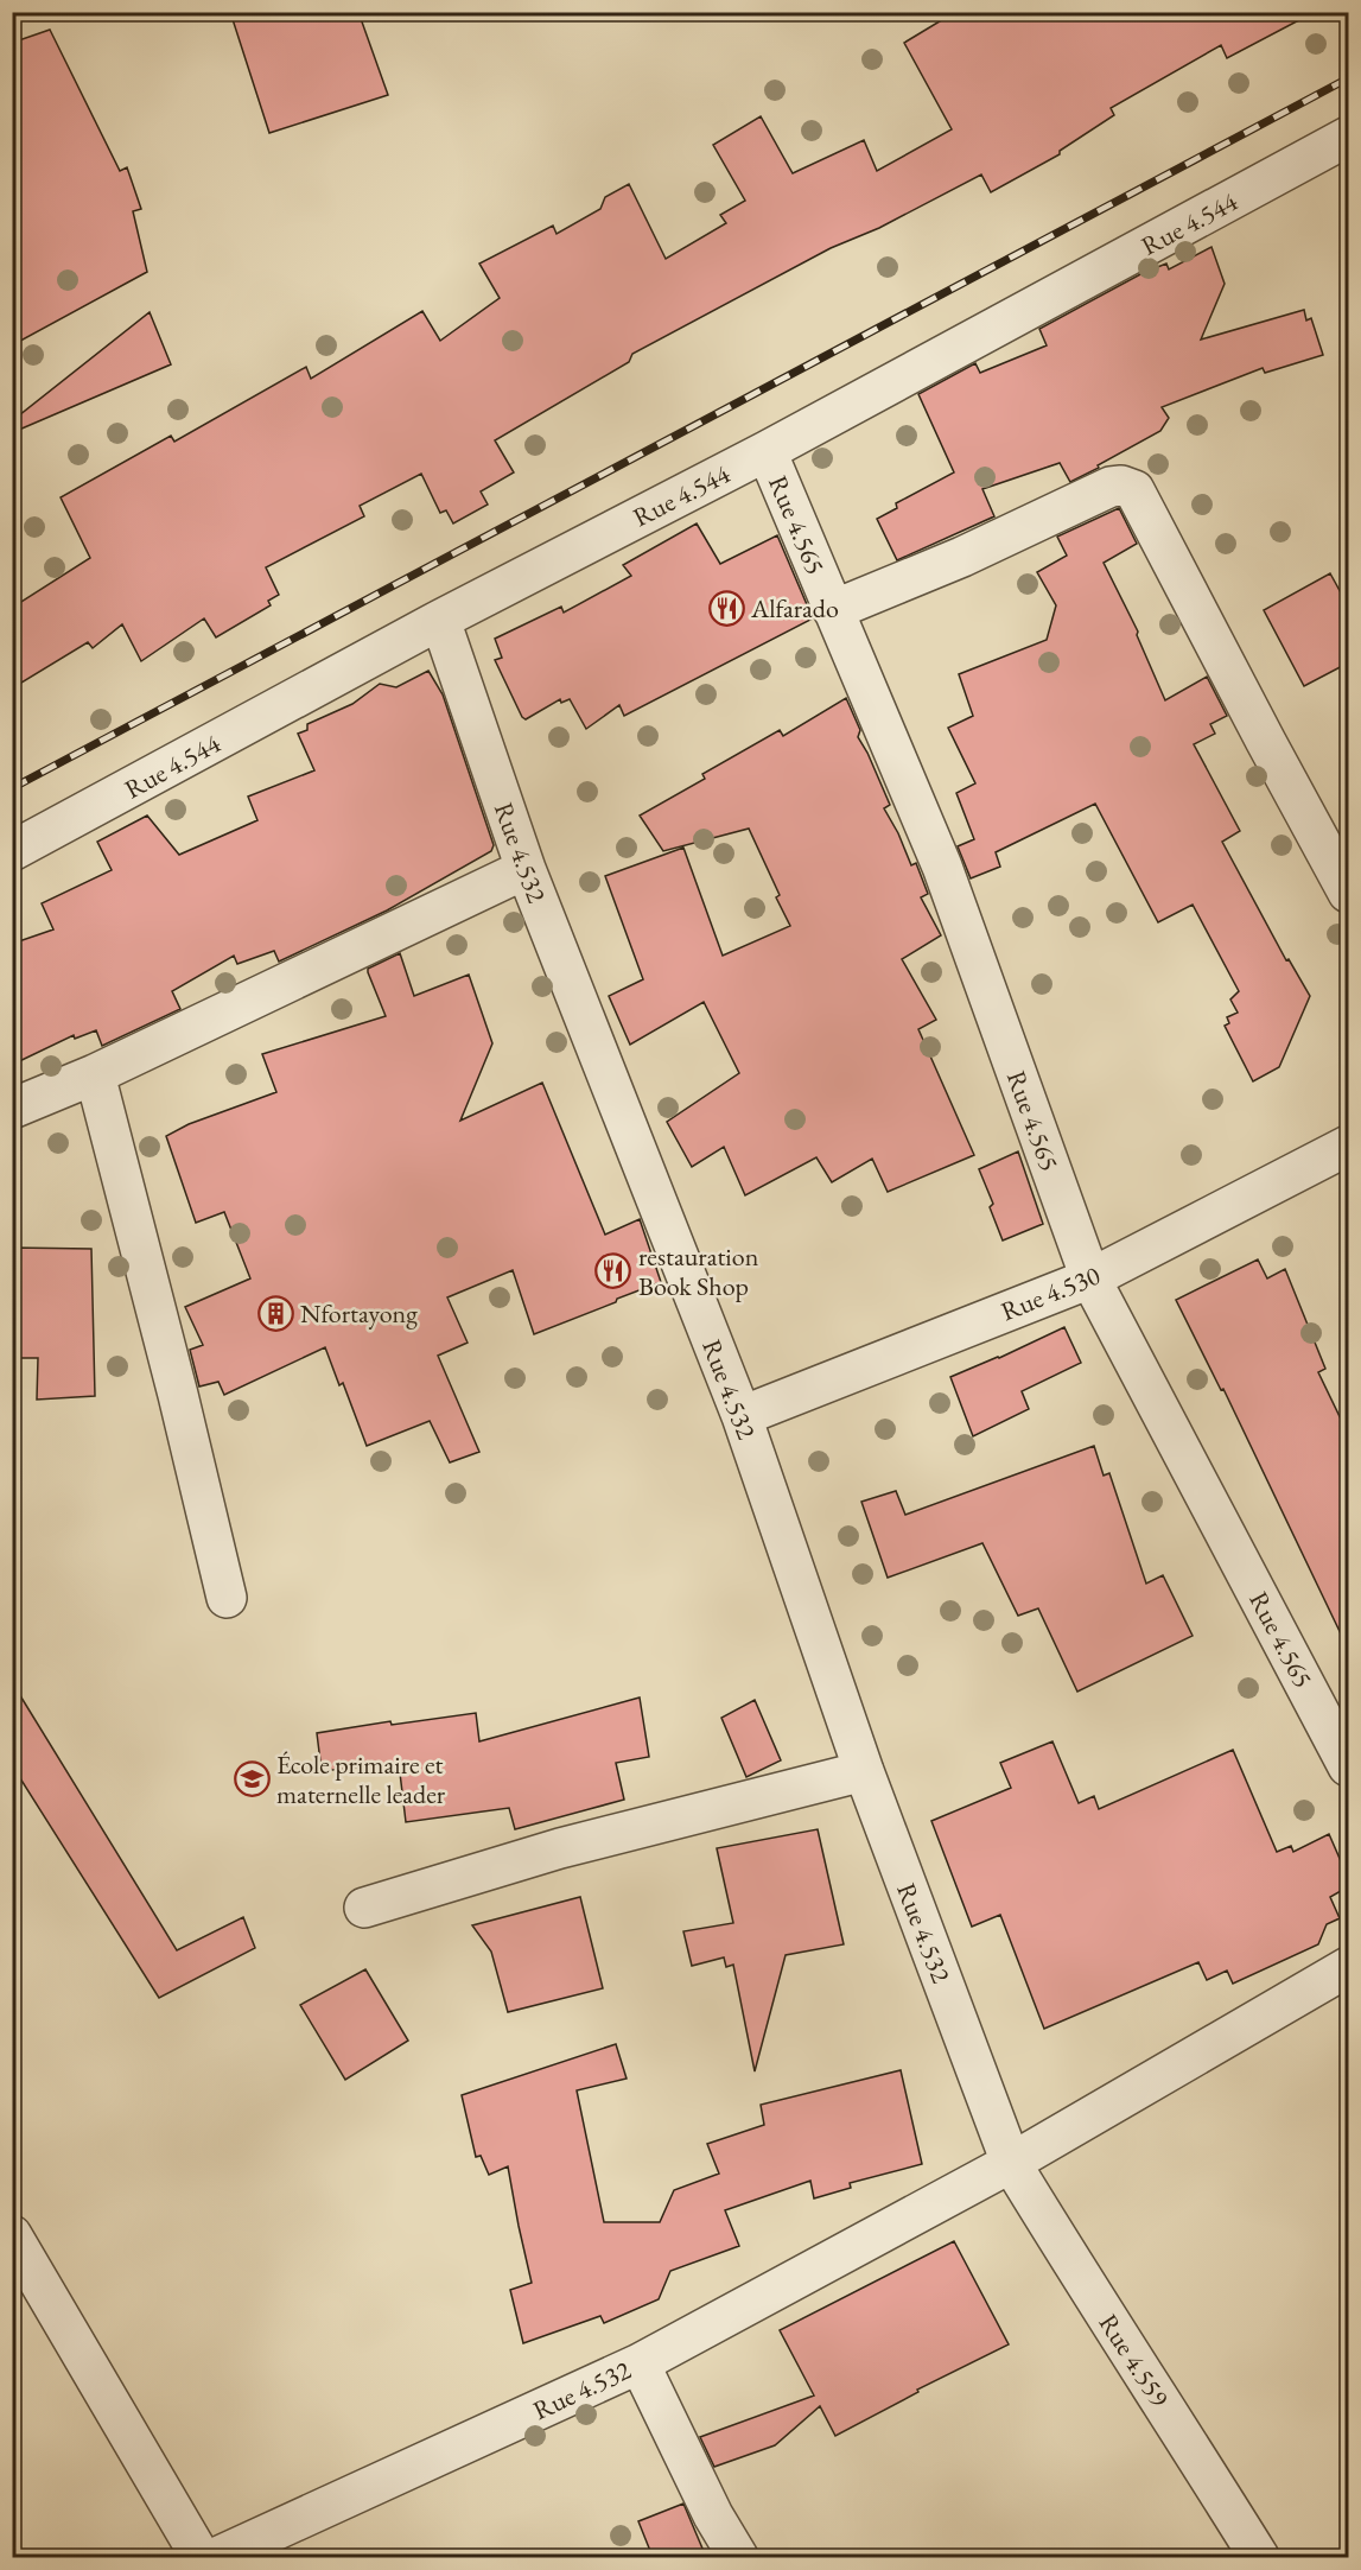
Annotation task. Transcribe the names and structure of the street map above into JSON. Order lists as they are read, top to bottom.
{
  "streets": {
    "street": [
      "Rue 4.544",
      "Rue 4.565",
      "Rue 4.532",
      "Rue 4.530",
      "Rue 4.559"
    ]
  },
  "crossings": [
    ["Rue 4.544", "Rue 4.565"],
    ["Rue 4.544", "Rue 4.532"],
    ["Rue 4.565", "Rue 4.530"],
    ["Rue 4.532", "Rue 4.530"],
    ["Rue 4.532", "Rue 4.559"]
  ],
  "places": {
    "restaurant": ["Alfarado", "restauration Book Shop"],
    "building": ["Nfortayong"],
    "school or university": ["École primaire et maternelle leader"]
  }
}
